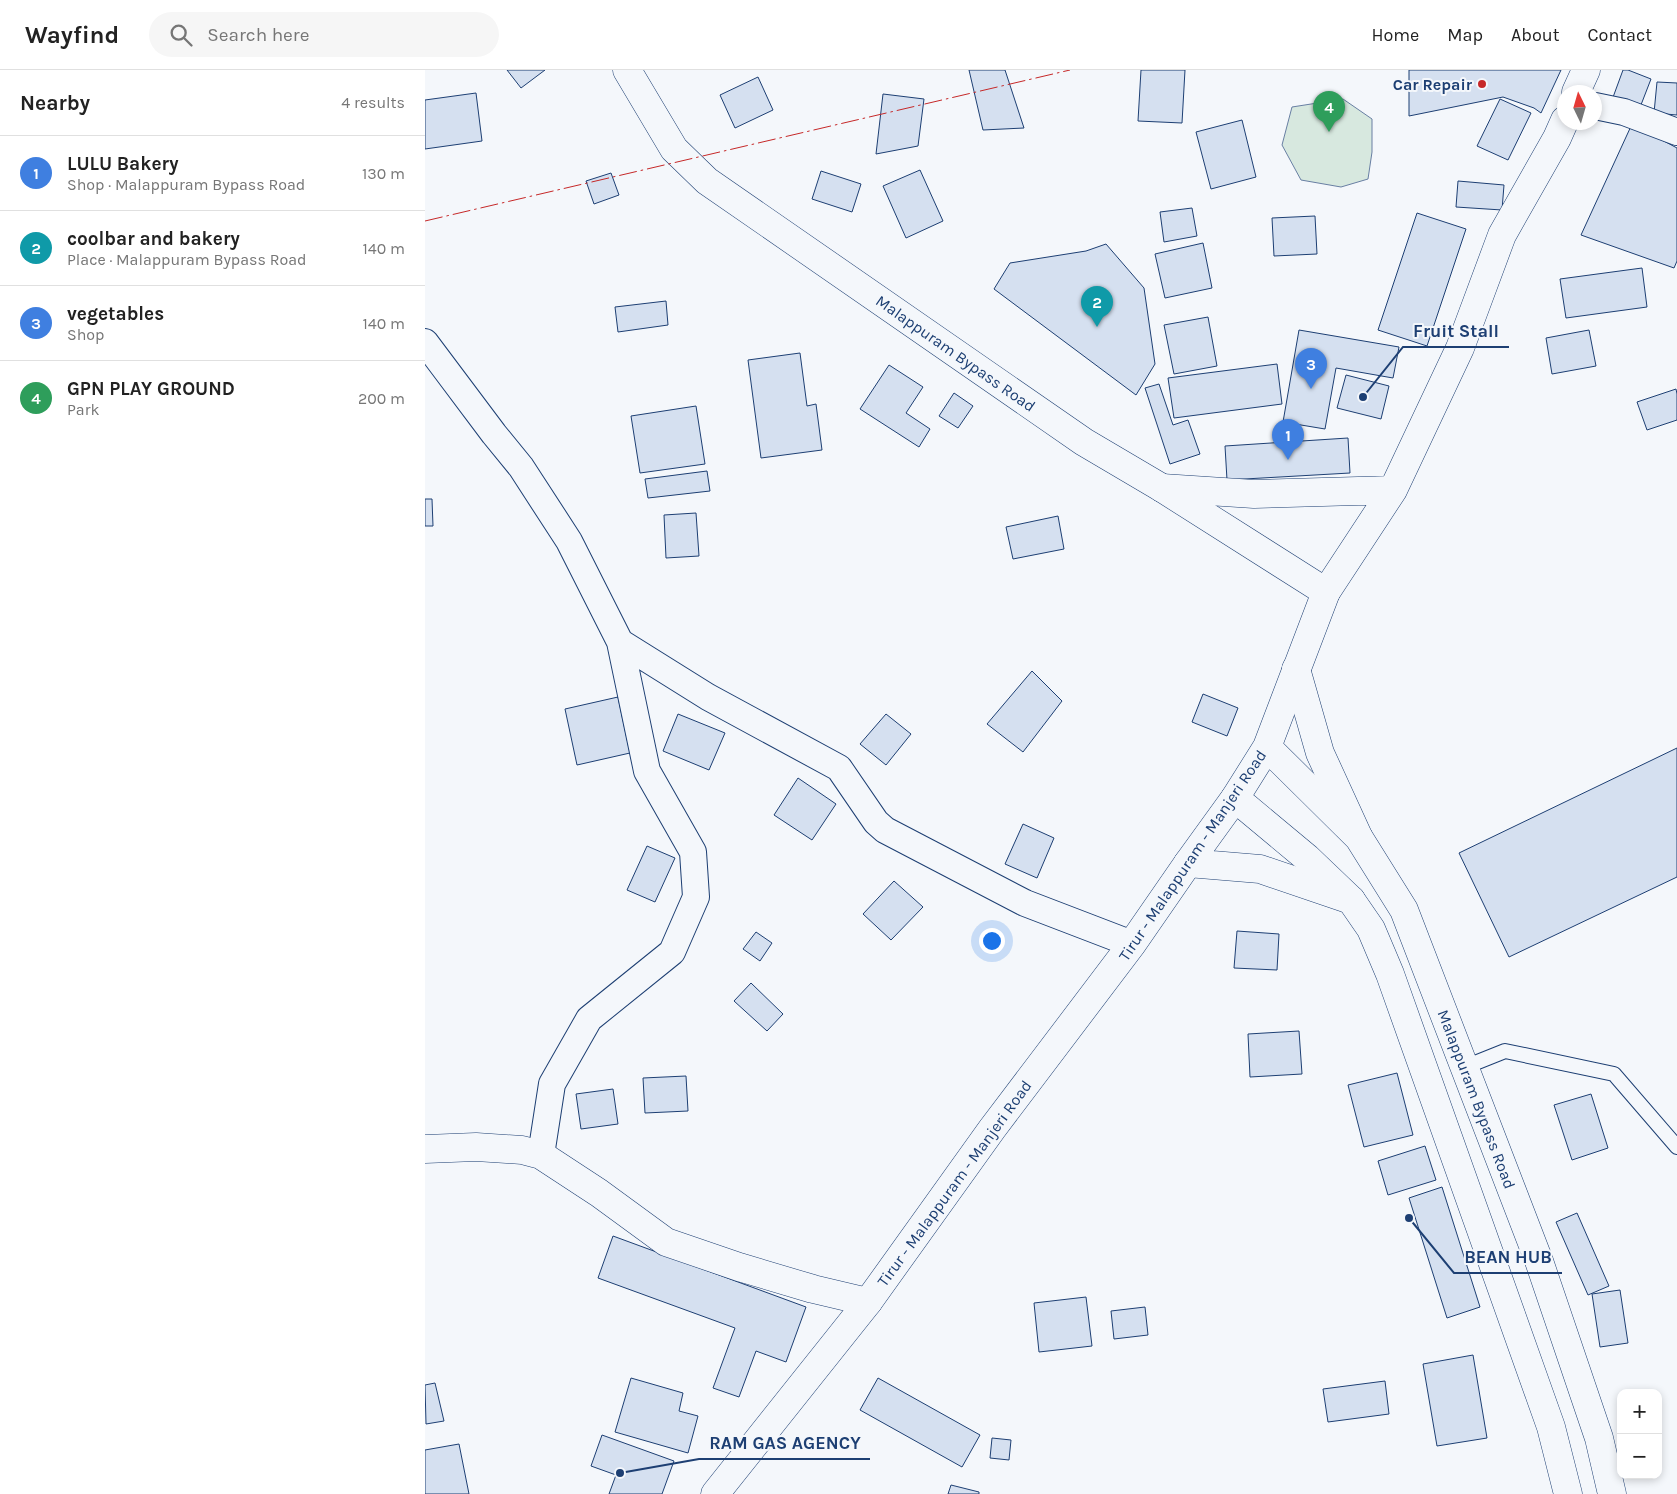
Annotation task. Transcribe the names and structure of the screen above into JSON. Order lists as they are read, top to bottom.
{
  "streets": {
    "main road": ["Malappuram Bypass Road", "Tirur - Malappuram - Manjeri Road"]
  },
  "crossings": [
    ["Malappuram Bypass Road", "Tirur - Malappuram - Manjeri Road"]
  ],
  "places": [
    "Car Repair",
    "Fruit Stall",
    "BEAN HUB",
    "RAM GAS AGENCY"
  ],
  "north": "top",
  "page": {
    "header": "Wayfind",
    "search": "Search here",
    "nav": [
      "Home",
      "Map",
      "About",
      "Contact"
    ],
    "heading": ["Nearby", "4 results"],
    "pins": [
      "4",
      "2",
      "3",
      "1"
    ],
    "list": [
      {
        "mark": "1",
        "name": "LULU Bakery",
        "note": "Shop · Malappuram Bypass Road",
        "value": "130 m"
      },
      {
        "mark": "2",
        "name": "coolbar and bakery",
        "note": "Place · Malappuram Bypass Road",
        "value": "140 m"
      },
      {
        "mark": "3",
        "name": "vegetables",
        "note": "Shop",
        "value": "140 m"
      },
      {
        "mark": "4",
        "name": "GPN PLAY GROUND",
        "note": "Park",
        "value": "200 m"
      }
    ],
    "map_buttons": ["+", "−"]
  }
}
